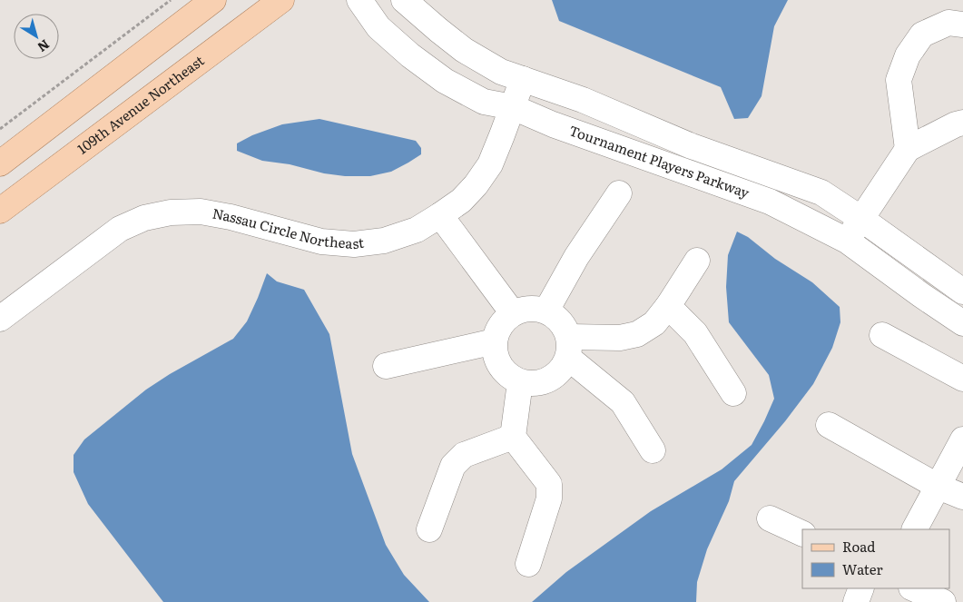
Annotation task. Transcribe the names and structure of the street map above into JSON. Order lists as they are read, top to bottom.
{
  "streets": {
    "main road": ["109th Avenue Northeast"],
    "street": ["Tournament Players Parkway", "Nassau Circle Northeast"]
  },
  "crossings": [
    ["Tournament Players Parkway", "Nassau Circle Northeast"]
  ],
  "legend": ["Road", "Water"],
  "north": "bottom right"
}
